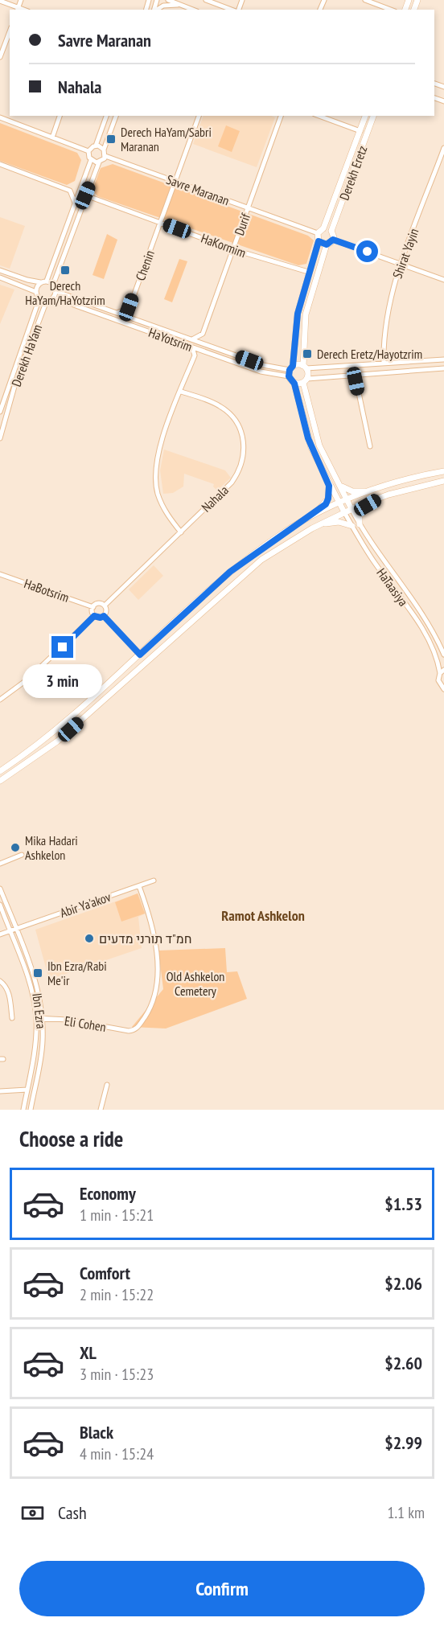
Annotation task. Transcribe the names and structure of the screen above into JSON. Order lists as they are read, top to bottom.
{
  "streets": {
    "main road": ["Derekh Eretz", "HaTaasiya"],
    "street": [
      "Savre Maranan",
      "Durif",
      "HaKormim",
      "Shirat Yayin",
      "Chenin",
      "HaYotsrim",
      "Derekh HaYam",
      "Nahala",
      "HaBotsrim",
      "Abir Ya'akov",
      "Ibn Ezra",
      "Eli Cohen"
    ]
  },
  "crossings": [
    ["Derekh Eretz", "Savre Maranan"],
    ["Savre Maranan", "Durif"],
    ["Savre Maranan", "Chenin"],
    ["Durif", "HaKormim"],
    ["HaKormim", "Chenin"],
    ["HaYotsrim", "Derekh HaYam"],
    ["Nahala", "HaBotsrim"],
    ["Abir Ya'akov", "Ibn Ezra"],
    ["Abir Ya'akov", "Eli Cohen"],
    ["Ibn Ezra", "Eli Cohen"]
  ],
  "districts": ["Ramot Ashkelon"],
  "parks": ["Old Ashkelon Cemetery"],
  "places": {
    "transit": [
      "Derech HaYam/Sabri Maranan",
      "Derech HaYam/HaYotzrim",
      "Derech Eretz/Hayotzrim",
      "Ibn Ezra/Rabi Me'ir"
    ],
    "other": ["Mika Hadari Ashkelon", "חמ\"ד תורני מדעים"]
  },
  "page": {
    "banner": ["Savre Maranan", "Nahala"],
    "bubble": "3 min",
    "heading": "Choose a ride",
    "list": [
      {
        "name": "Economy",
        "note": "1 min · 15:21",
        "value": "$1.53"
      },
      {
        "name": "Comfort",
        "note": "2 min · 15:22",
        "value": "$2.06"
      },
      {
        "name": "XL",
        "note": "3 min · 15:23",
        "value": "$2.60"
      },
      {
        "name": "Black",
        "note": "4 min · 15:24",
        "value": "$2.99"
      }
    ],
    "pay": ["Cash", "1.1 km"],
    "buttons": "Confirm"
  }
}
